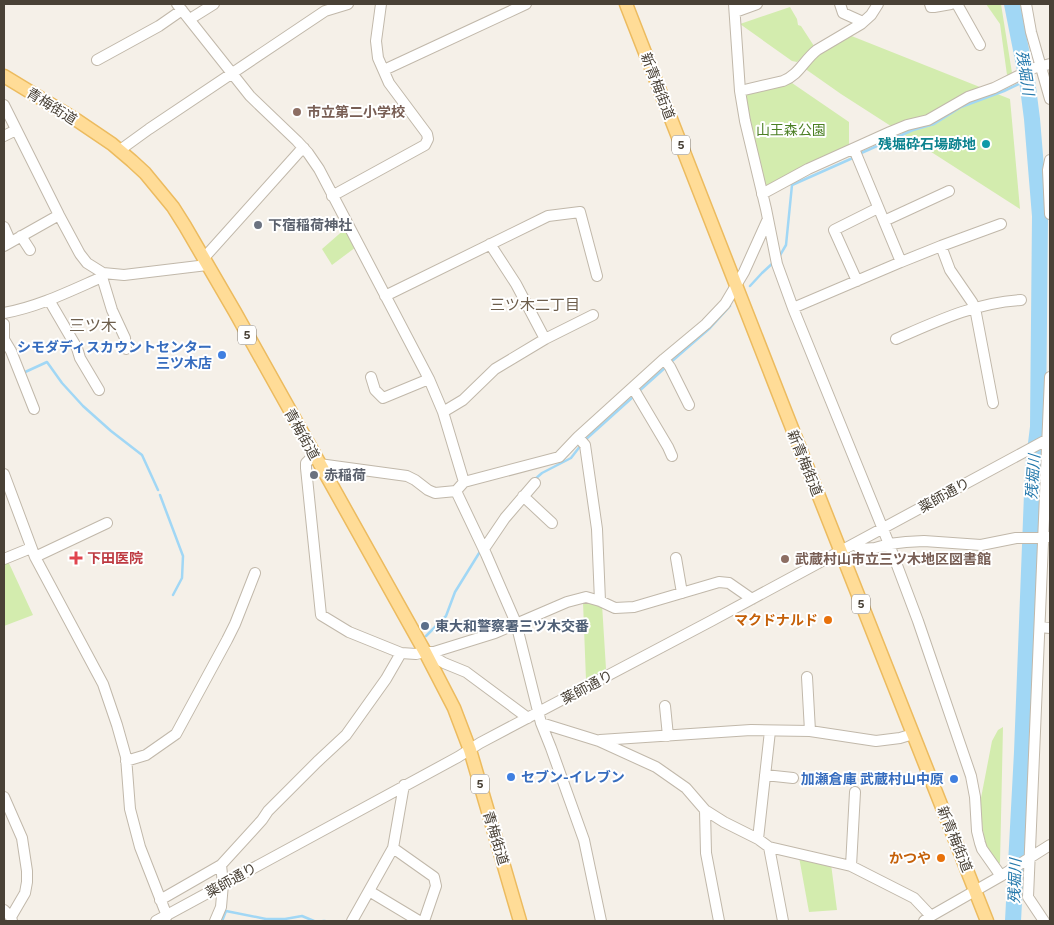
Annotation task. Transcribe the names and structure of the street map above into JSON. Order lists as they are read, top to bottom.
{
  "streets": {
    "main road": ["新青梅街道", "青梅街道", "5"],
    "street": ["薬師通り"]
  },
  "crossings": [
    ["新青梅街道", "薬師通り"],
    ["青梅街道", "薬師通り"]
  ],
  "districts": ["三ツ木二丁目", "三ツ木"],
  "water": ["残堀川"],
  "parks": ["山王森公園"],
  "places": {
    "other": [
      "市立第二小学校",
      "残堀砕石場跡地",
      "下宿稲荷神社",
      "シモダディスカウントセンター 三ツ木店",
      "赤稲荷",
      "武蔵村山市立三ツ木地区図書館",
      "マクドナルド",
      "東大和警察署三ツ木交番",
      "セブン-イレブン",
      "加瀬倉庫 武蔵村山中原",
      "かつや"
    ],
    "health": ["下田医院"]
  }
}
